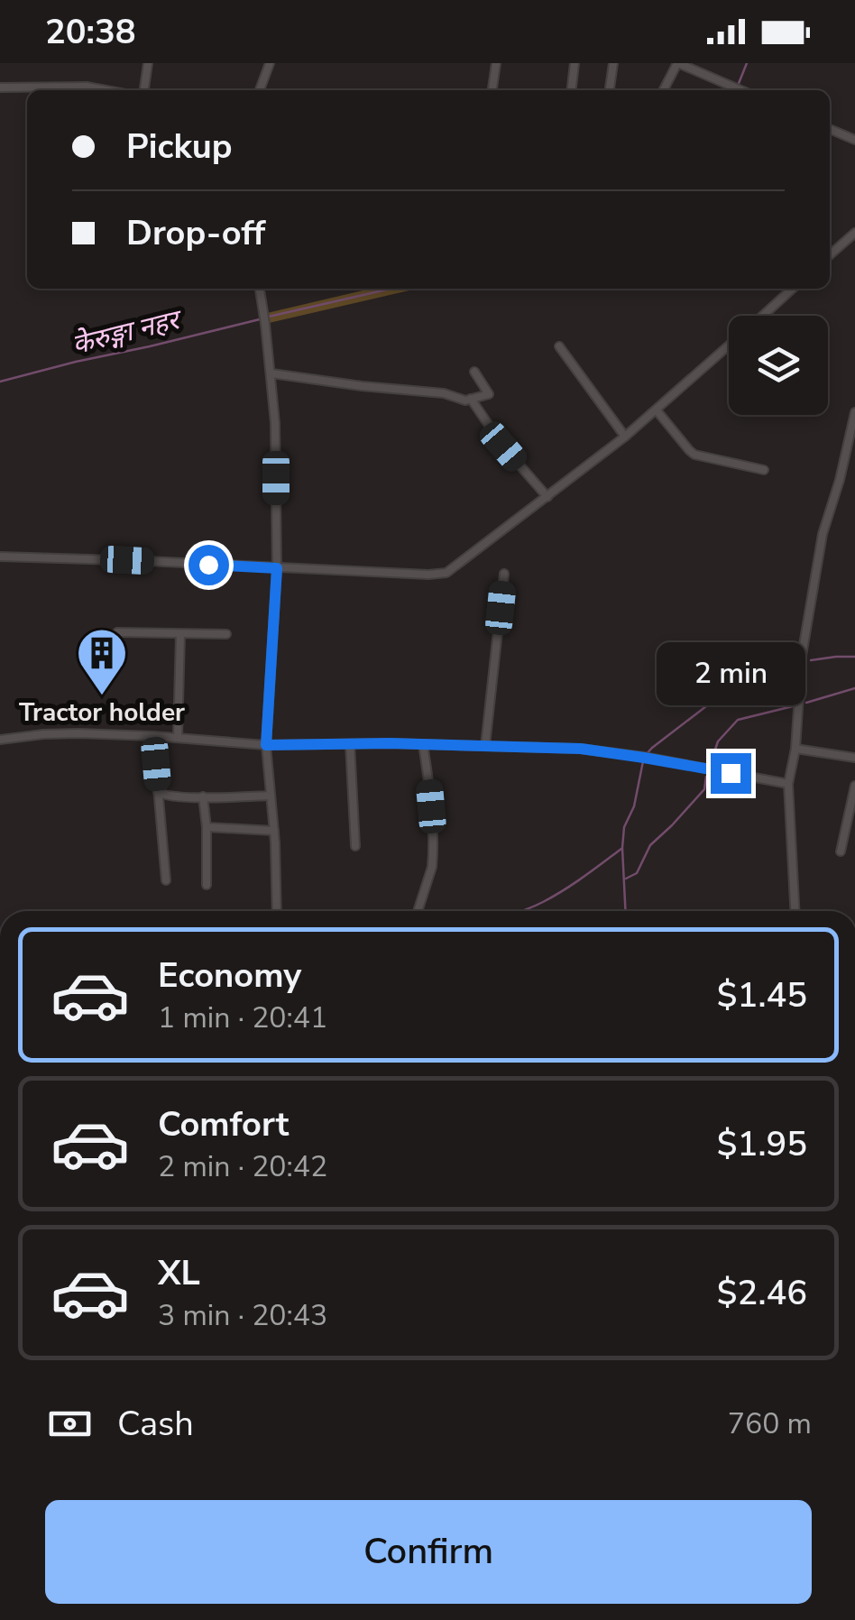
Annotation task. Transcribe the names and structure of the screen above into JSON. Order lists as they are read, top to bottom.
{
  "water": ["केेरुङ्गा नहर"],
  "places": {
    "building": ["Tractor holder"]
  },
  "page": {
    "status": "20:38",
    "banner": ["Pickup", "Drop-off"],
    "bubble": "2 min",
    "list": [
      {
        "name": "Economy",
        "note": "1 min · 20:41",
        "value": "$1.45"
      },
      {
        "name": "Comfort",
        "note": "2 min · 20:42",
        "value": "$1.95"
      },
      {
        "name": "XL",
        "note": "3 min · 20:43",
        "value": "$2.46"
      }
    ],
    "pay": ["Cash", "760 m"],
    "buttons": "Confirm"
  }
}
